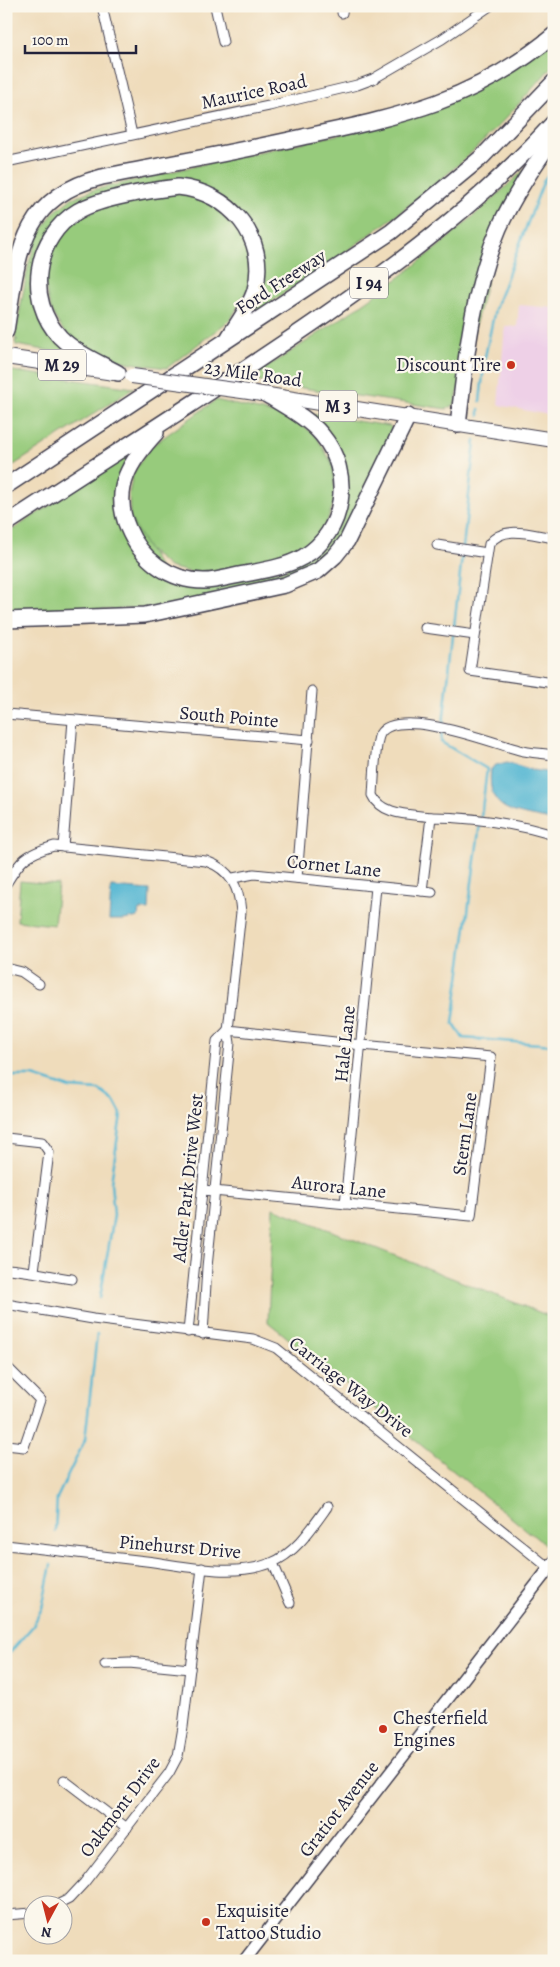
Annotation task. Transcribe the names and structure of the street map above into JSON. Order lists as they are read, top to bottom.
{
  "streets": {
    "highway": ["Ford Freeway", "I 94"],
    "main road": [
      "M 29",
      "23 Mile Road",
      "M 3",
      "Gratiot Avenue"
    ],
    "street": [
      "Maurice Road",
      "South Pointe",
      "Cornet Lane",
      "Hale Lane",
      "Stern Lane",
      "Adler Park Drive West",
      "Aurora Lane",
      "Carriage Way Drive",
      "Pinehurst Drive",
      "Oakmont Drive"
    ]
  },
  "crossings": [
    ["Cornet Lane", "Hale Lane"],
    ["Cornet Lane", "Adler Park Drive West"],
    ["Hale Lane", "Stern Lane"],
    ["Hale Lane", "Aurora Lane"],
    ["Stern Lane", "Aurora Lane"],
    ["Adler Park Drive West", "Aurora Lane"],
    ["Adler Park Drive West", "Carriage Way Drive"],
    ["Carriage Way Drive", "Gratiot Avenue"],
    ["Pinehurst Drive", "Oakmont Drive"]
  ],
  "places": ["Discount Tire", "Chesterfield Engines", "Exquisite Tattoo Studio"],
  "scale_bar": "100 m",
  "north": "bottom"
}
